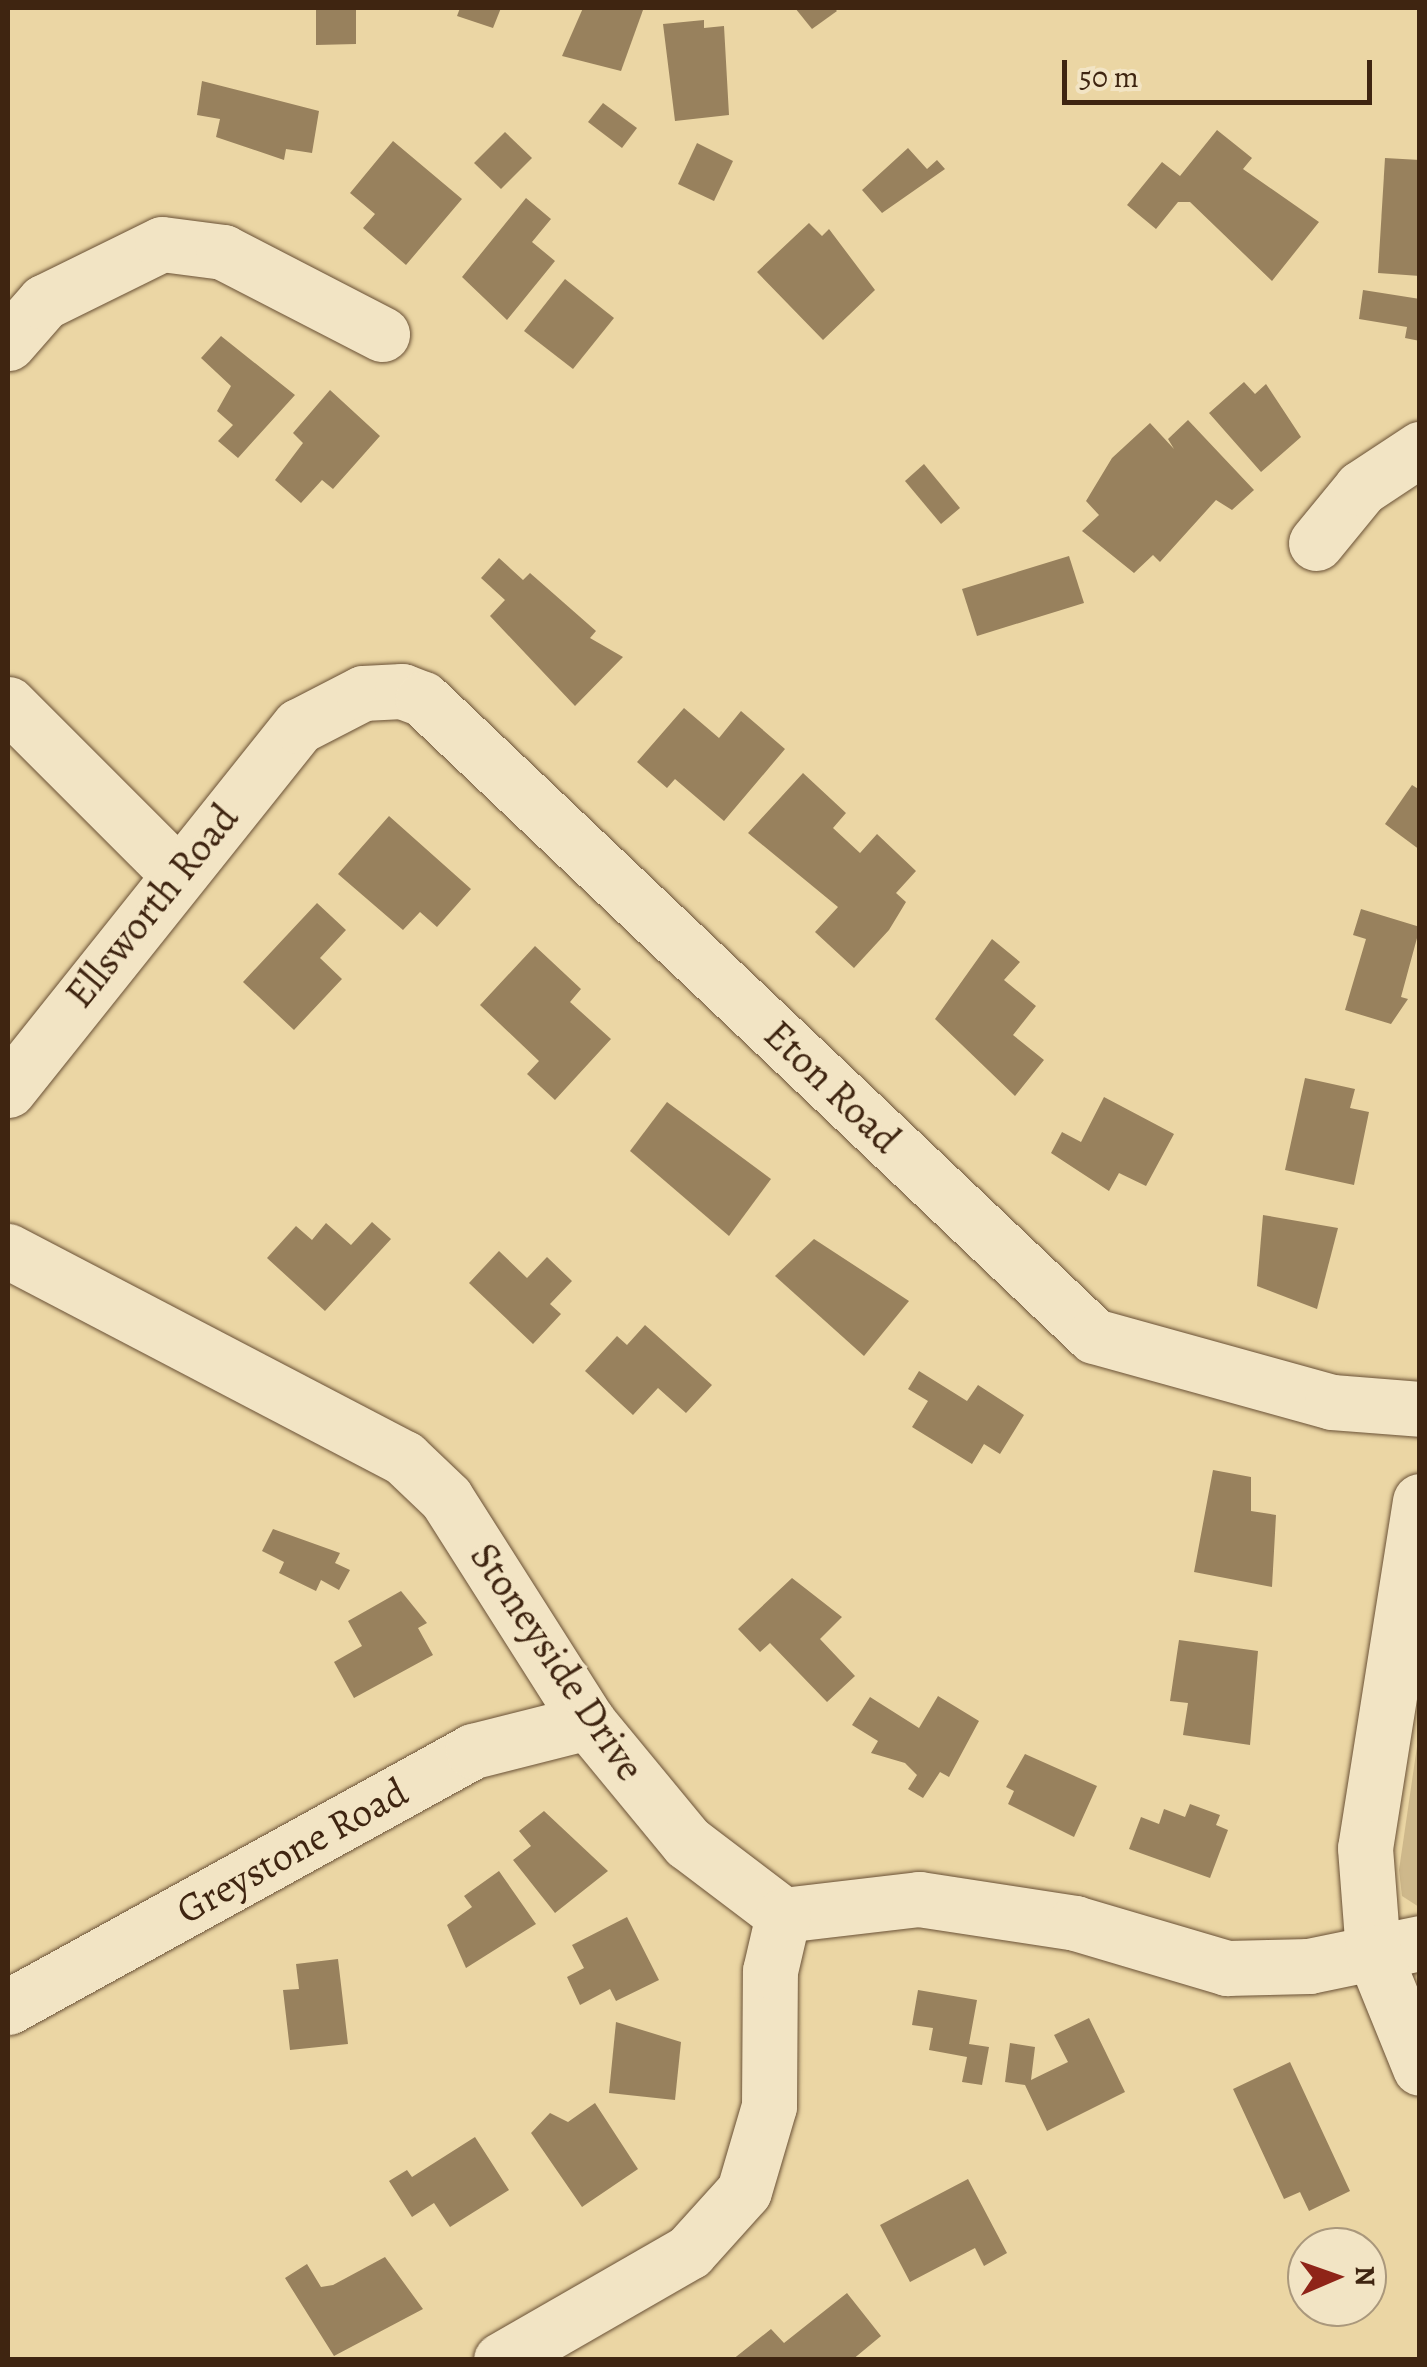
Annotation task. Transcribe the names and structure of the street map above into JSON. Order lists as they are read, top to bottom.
{
  "streets": {
    "street": [
      "Ellsworth Road",
      "Eton Road",
      "Stoneyside Drive",
      "Greystone Road"
    ]
  },
  "crossings": [
    ["Ellsworth Road", "Eton Road"],
    ["Stoneyside Drive", "Greystone Road"]
  ],
  "scale_bar": "50 m",
  "north": "right"
}
